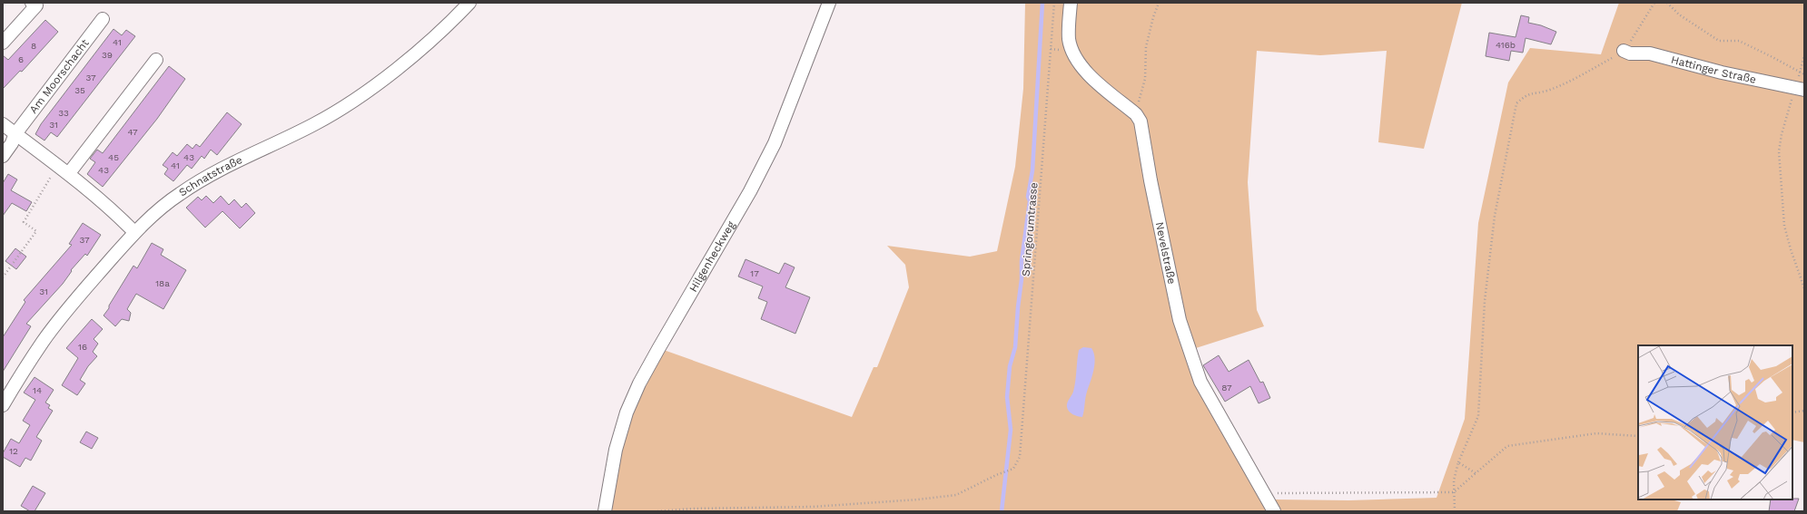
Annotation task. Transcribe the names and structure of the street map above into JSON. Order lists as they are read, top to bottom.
{
  "streets": {
    "street": [
      "Hattinger Straße",
      "Am Moorschacht",
      "Schnatstraße",
      "Nevelstraße",
      "Hilgenheckweg"
    ],
    "path": ["Springorumtrasse"]
  },
  "house_numbers": [
    "41",
    "416b",
    "8",
    "39",
    "6",
    "37",
    "35",
    "33",
    "31",
    "47",
    "45",
    "43",
    "41",
    "43",
    "37",
    "17",
    "18a",
    "31",
    "16",
    "87",
    "14",
    "12"
  ]
}
